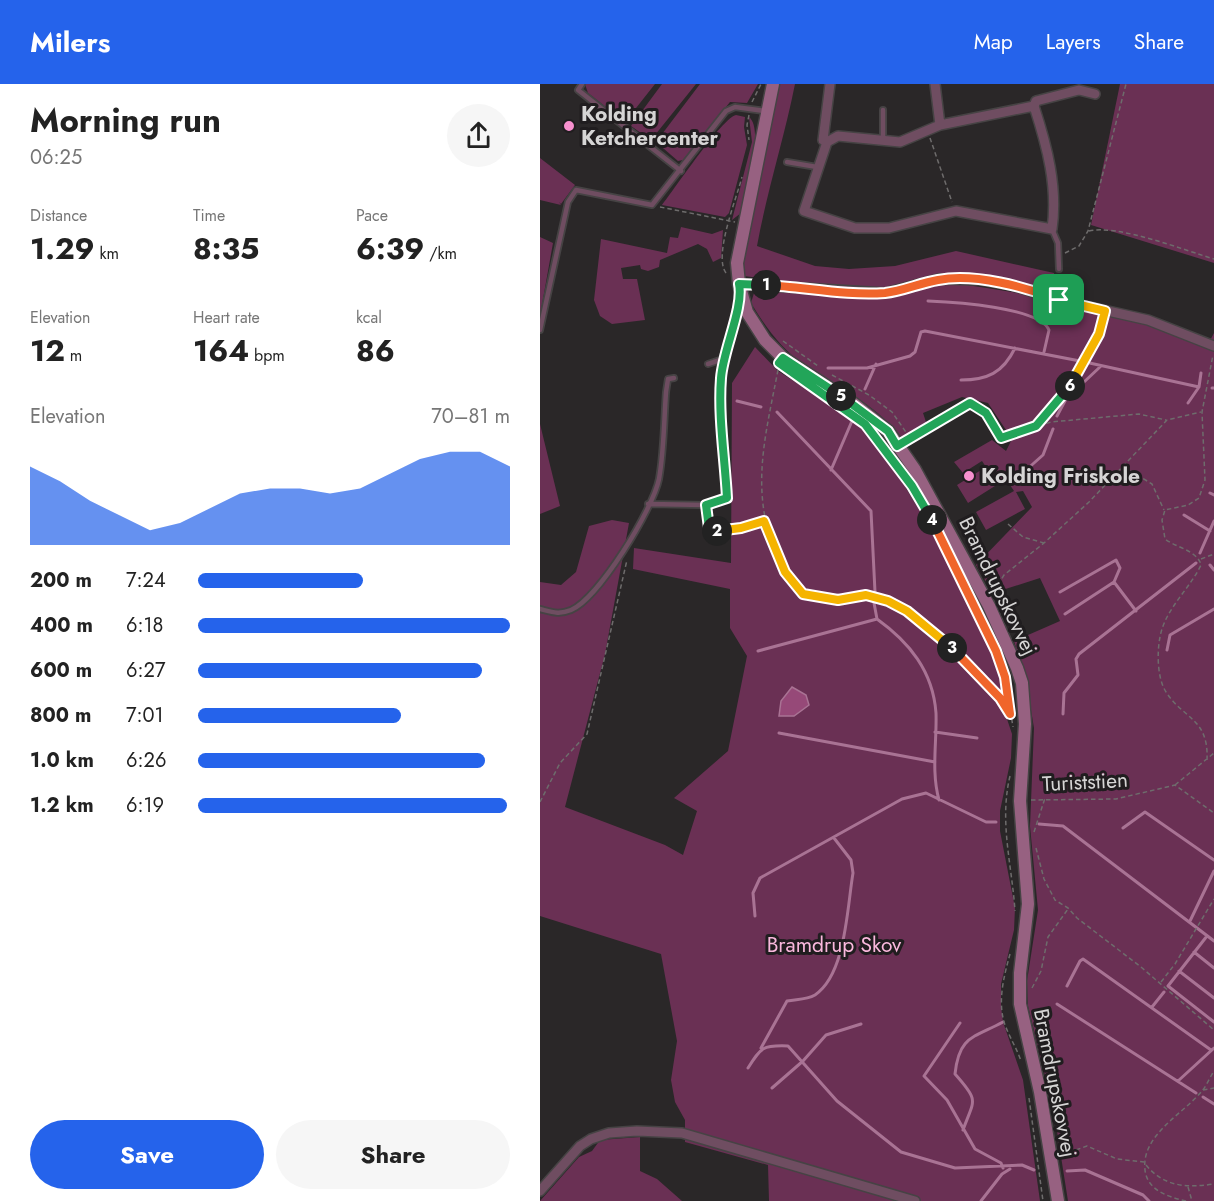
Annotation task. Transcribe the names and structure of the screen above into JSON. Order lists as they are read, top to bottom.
{
  "streets": {
    "street": ["Bramdrupskovvej"],
    "path": ["Turiststien"]
  },
  "crossings": [
    ["Bramdrupskovvej", "Turiststien"]
  ],
  "parks": ["Bramdrup Skov"],
  "places": ["Kolding Ketchercenter", "Kolding Friskole"],
  "page": {
    "header": "Milers",
    "nav": ["Map", "Layers", "Share"],
    "heading": ["Morning run", "06:25"],
    "stats": [
      ["Distance", "1.29 km"],
      ["Time", "8:35"],
      ["Pace", "6:39 /km"],
      ["Elevation", "12 m"],
      ["Heart rate", "164 bpm"],
      ["kcal", "86"]
    ],
    "pins": [
      "1",
      "6",
      "5",
      "4",
      "2",
      "3"
    ],
    "chart": ["Elevation", "70–81 m"],
    "list": [
      {
        "name": "200 m",
        "note": "7:24"
      },
      {
        "name": "400 m",
        "note": "6:18"
      },
      {
        "name": "600 m",
        "note": "6:27"
      },
      {
        "name": "800 m",
        "note": "7:01"
      },
      {
        "name": "1.0 km",
        "note": "6:26"
      },
      {
        "name": "1.2 km",
        "note": "6:19"
      }
    ],
    "buttons": ["Save", "Share"]
  }
}
